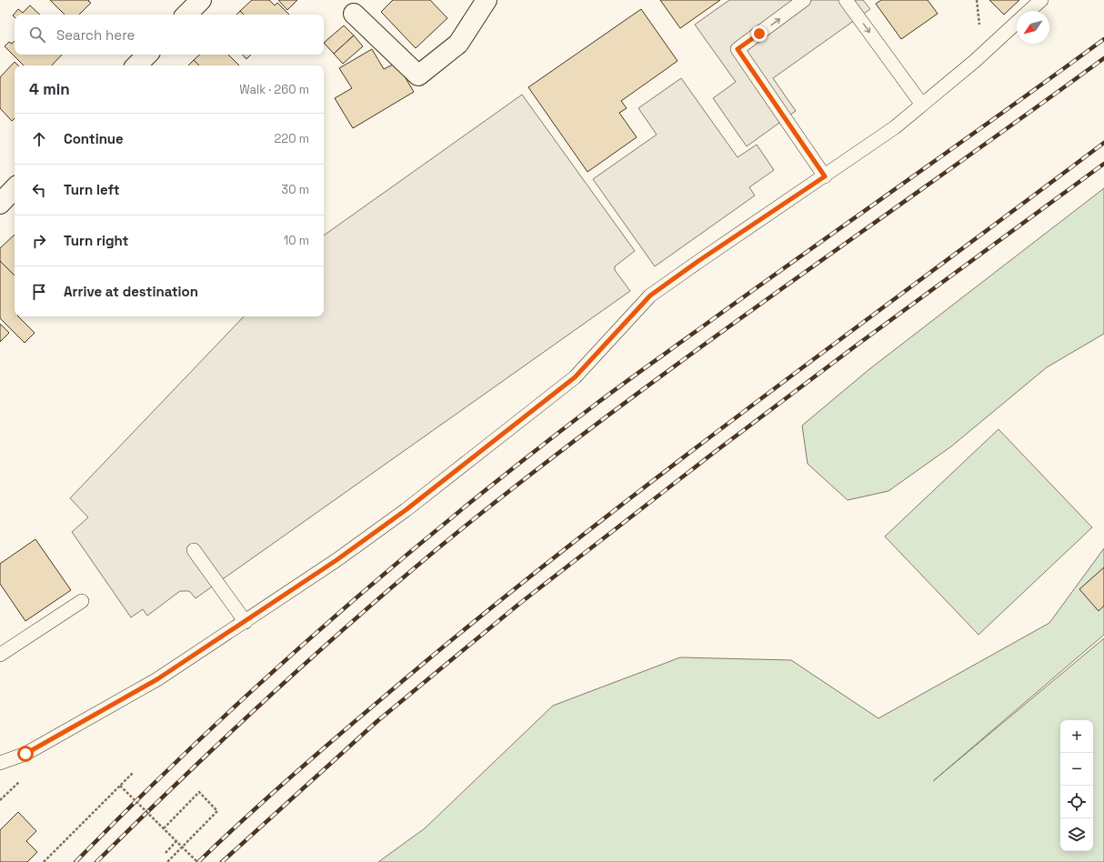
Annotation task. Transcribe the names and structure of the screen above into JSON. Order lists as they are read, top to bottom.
{
  "north": "bottom left",
  "page": {
    "search": "Search here",
    "heading": ["4 min", "Walk · 260 m"],
    "list": [
      ["Continue", "220 m"],
      ["Turn left", "30 m"],
      ["Turn right", "10 m"],
      "Arrive at destination"
    ],
    "map_buttons": ["+", "−"]
  }
}
